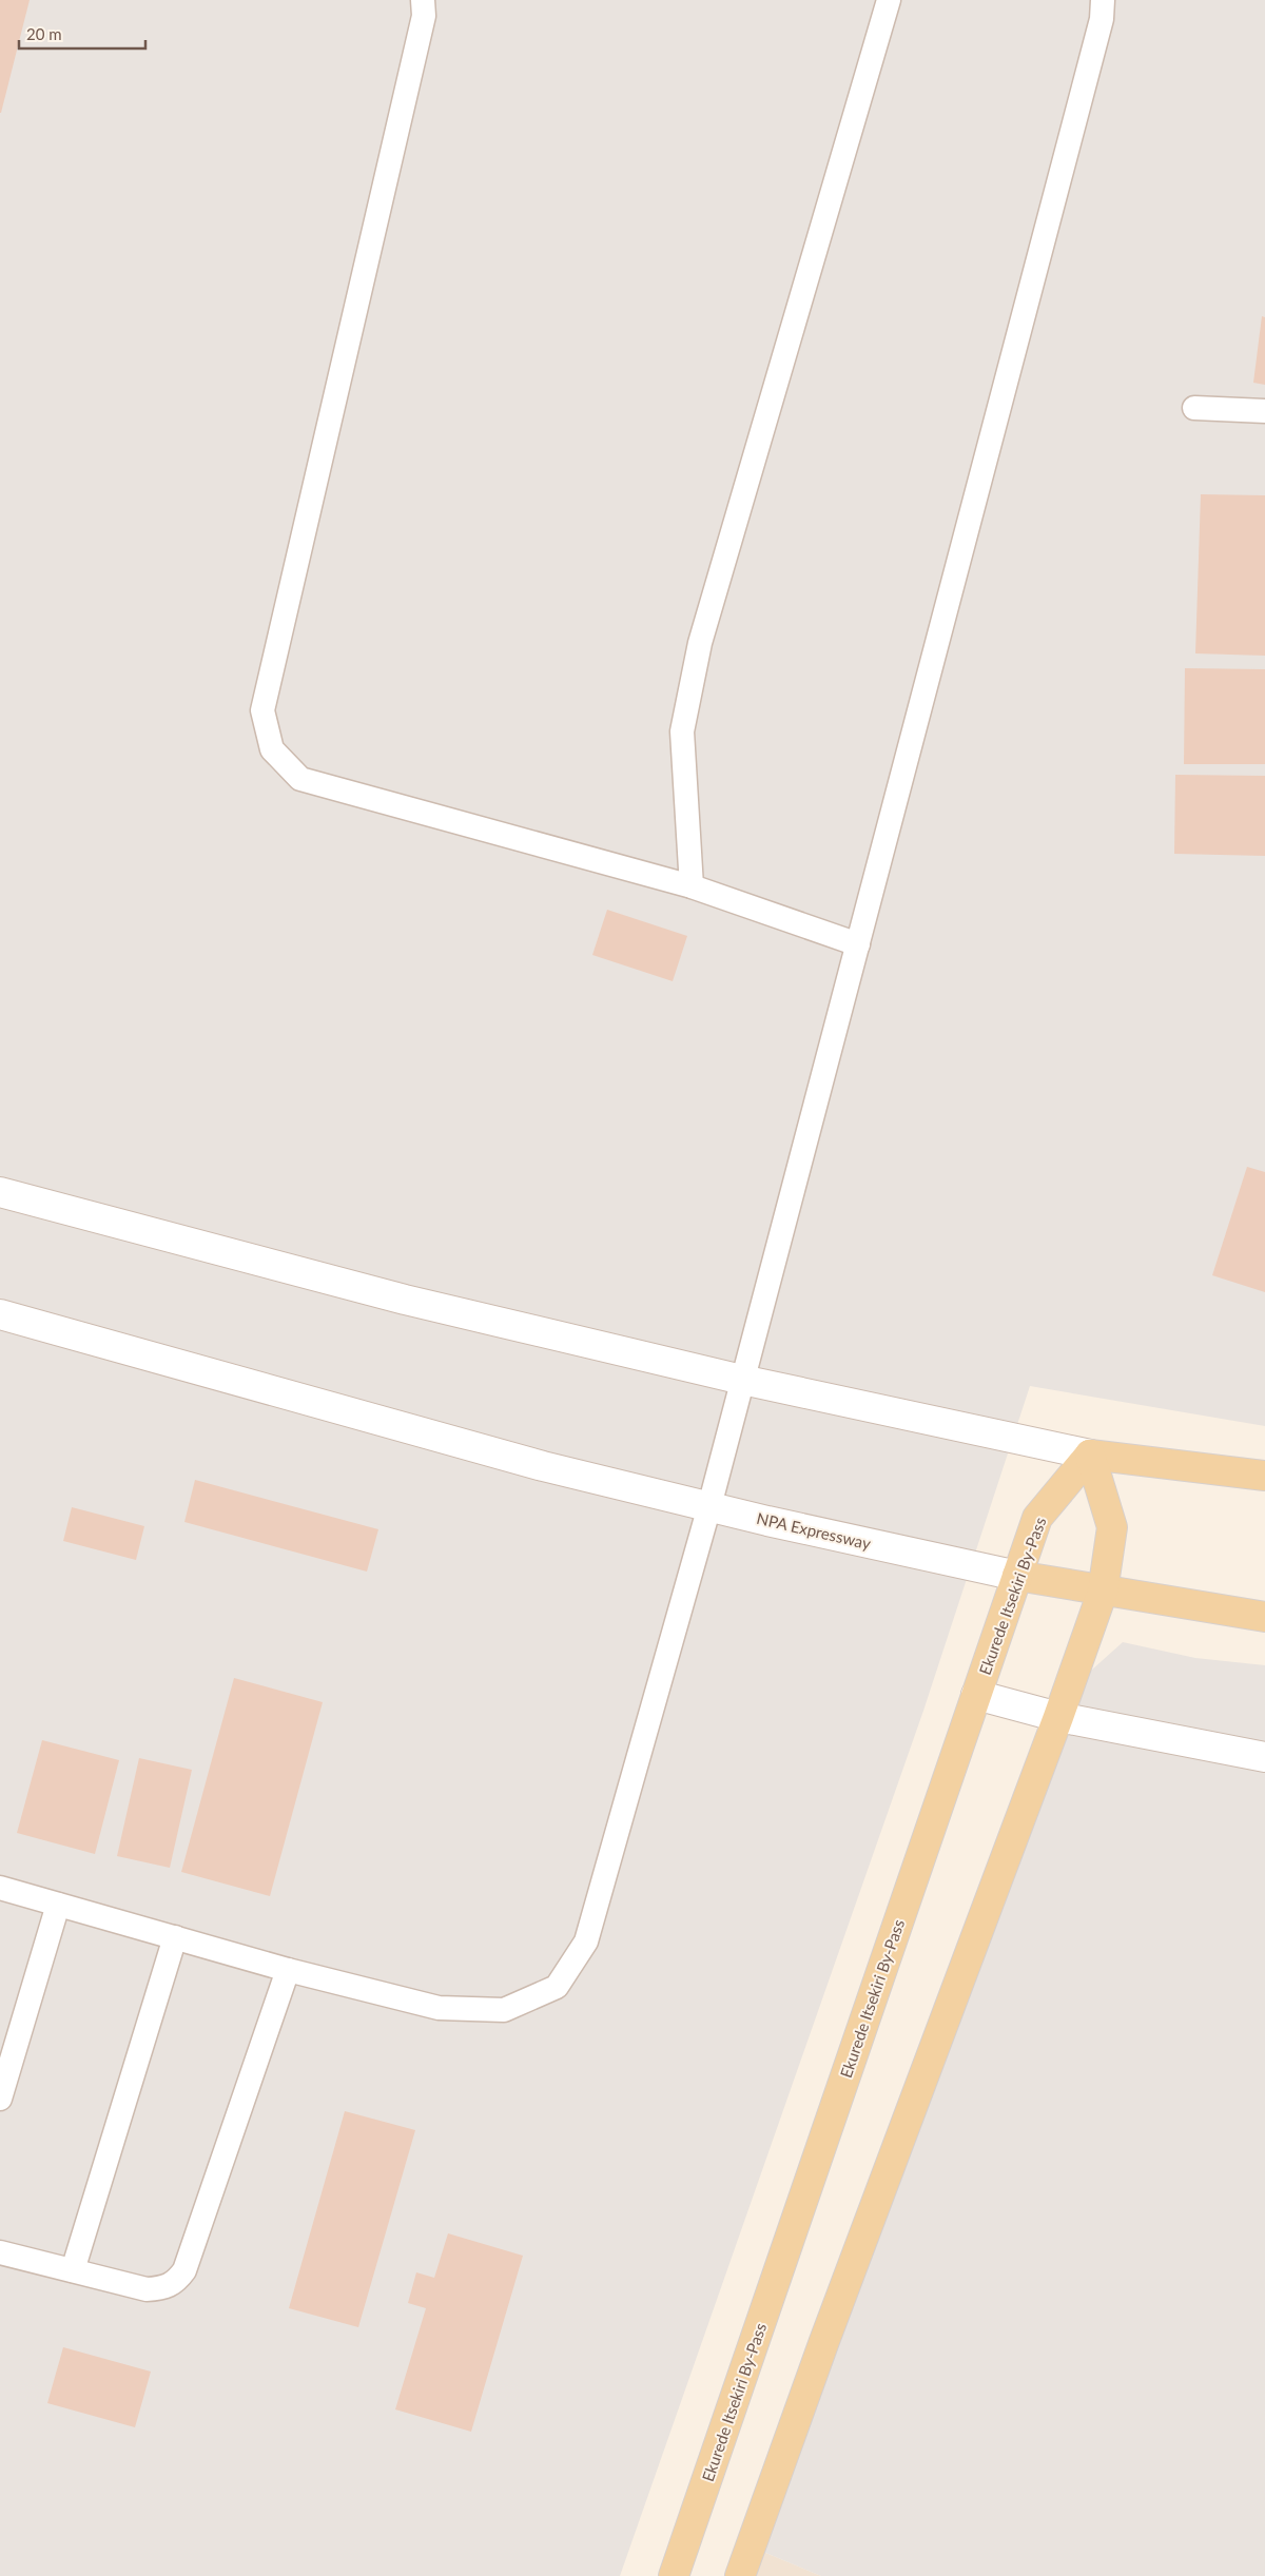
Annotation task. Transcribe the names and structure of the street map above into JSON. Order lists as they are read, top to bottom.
{
  "streets": {
    "main road": ["NPA Expressway", "Ekurede Itsekiri By-Pass"]
  },
  "crossings": [
    ["NPA Expressway", "Ekurede Itsekiri By-Pass"]
  ],
  "scale_bar": "20 m"
}
